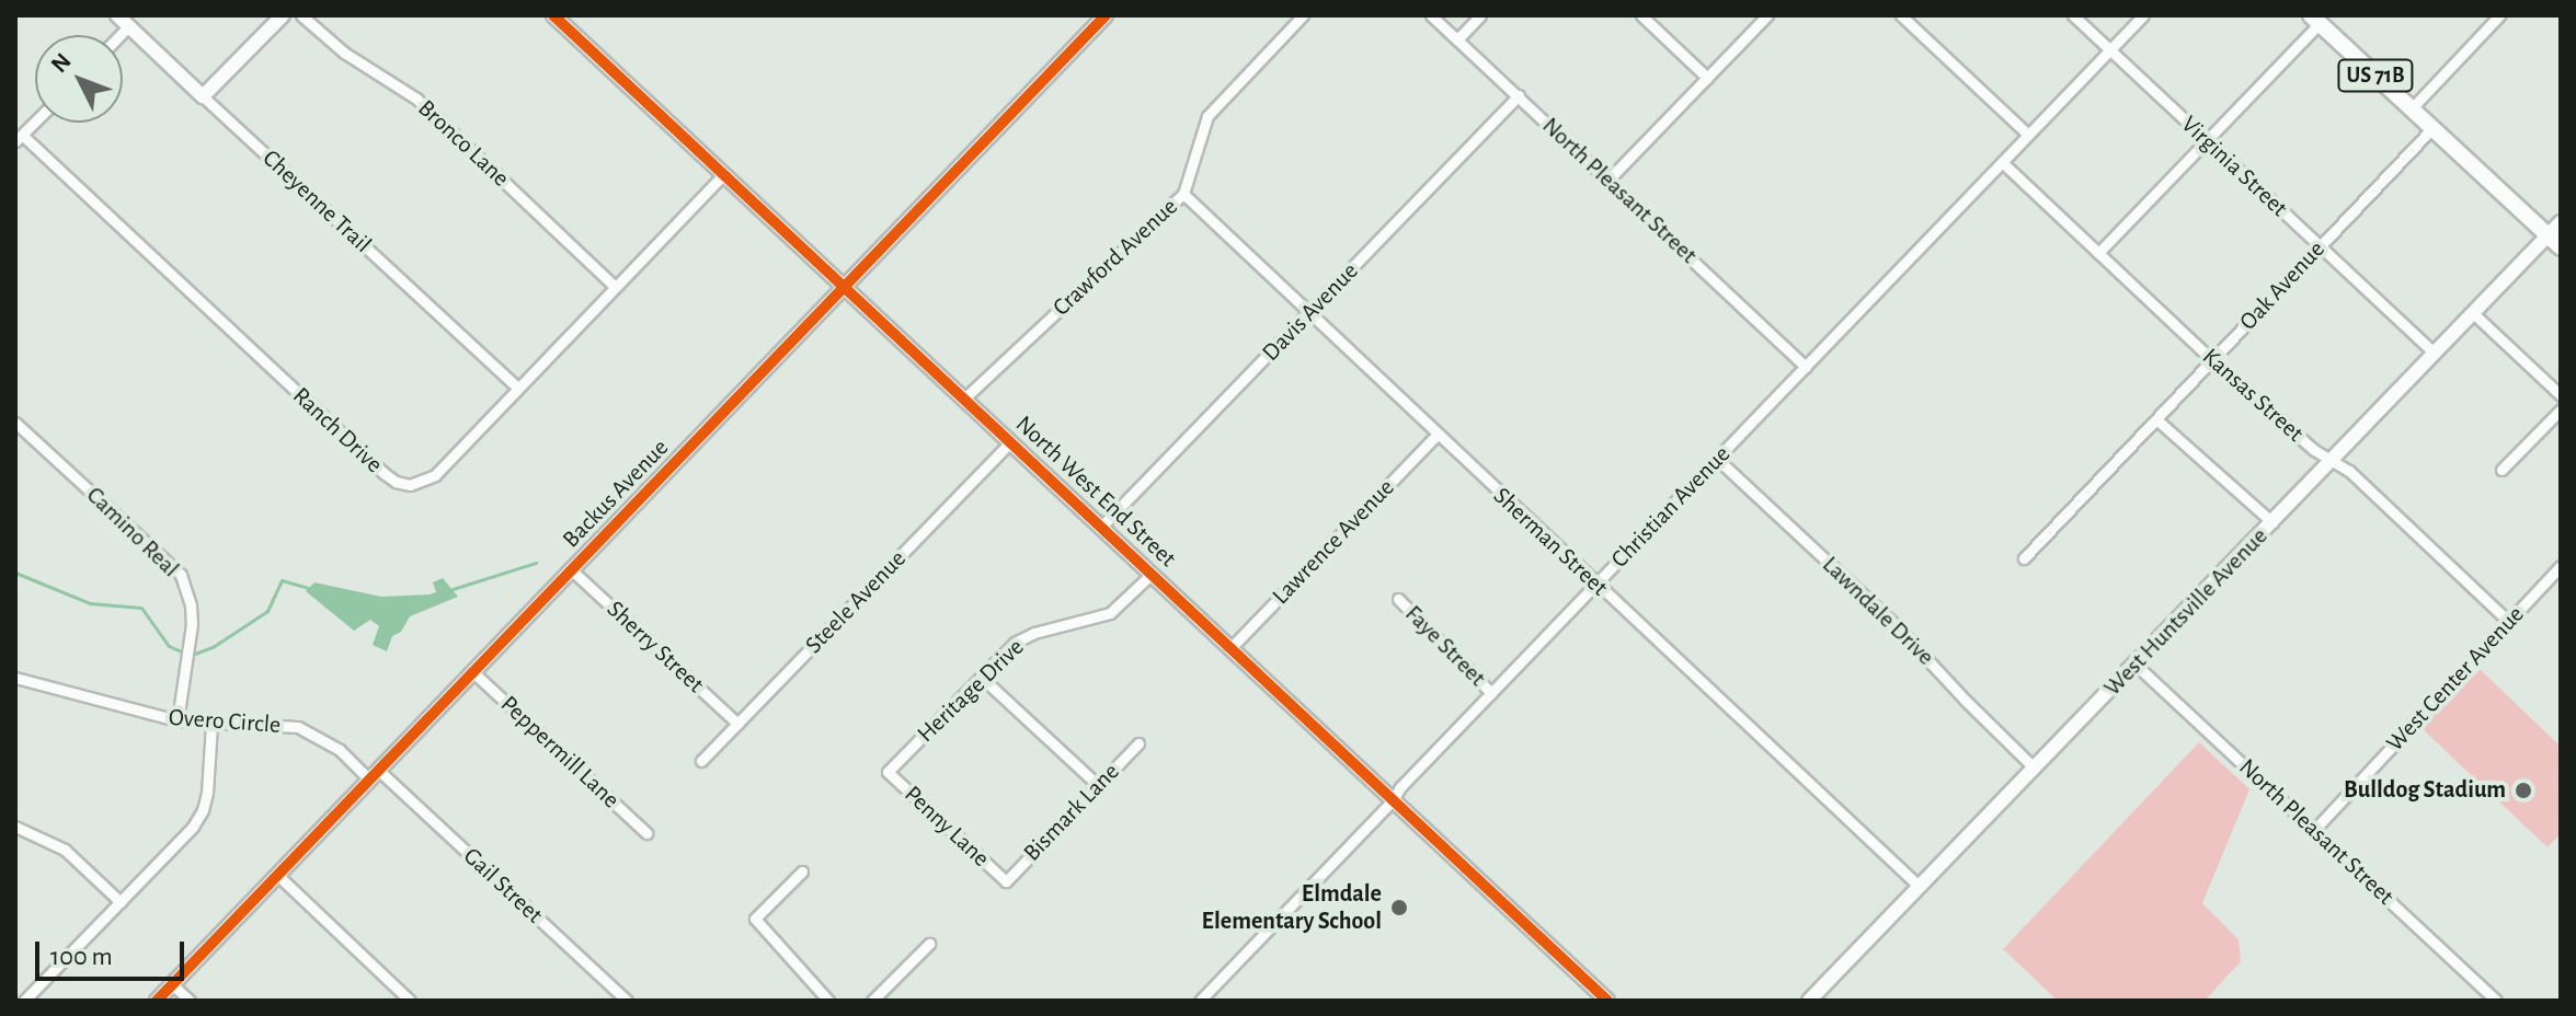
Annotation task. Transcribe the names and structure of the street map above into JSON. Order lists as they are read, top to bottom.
{
  "streets": {
    "main road": ["US 71B"],
    "street": [
      "Bronco Lane",
      "Virginia Street",
      "North Pleasant Street",
      "Cheyenne Trail",
      "Crawford Avenue",
      "Oak Avenue",
      "Davis Avenue",
      "Kansas Street",
      "Ranch Drive",
      "North West End Street",
      "Backus Avenue",
      "Christian Avenue",
      "Camino Real",
      "Lawrence Avenue",
      "Sherman Street",
      "Steele Avenue",
      "Lawndale Drive",
      "West Huntsville Avenue",
      "Faye Street",
      "Sherry Street",
      "West Center Avenue",
      "Heritage Drive",
      "Overo Circle",
      "Peppermill Lane",
      "Bismark Lane",
      "Penny Lane",
      "Gail Street"
    ]
  },
  "crossings": [
    ["US 71B", "Oak Avenue"],
    ["US 71B", "West Huntsville Avenue"],
    ["Bronco Lane", "Ranch Drive"],
    ["Virginia Street", "Oak Avenue"],
    ["Virginia Street", "Christian Avenue"],
    ["Virginia Street", "West Huntsville Avenue"],
    ["North Pleasant Street", "Davis Avenue"],
    ["North Pleasant Street", "Christian Avenue"],
    ["North Pleasant Street", "West Huntsville Avenue"],
    ["North Pleasant Street", "West Center Avenue"],
    ["Cheyenne Trail", "Ranch Drive"],
    ["Crawford Avenue", "North West End Street"],
    ["Crawford Avenue", "Sherman Street"],
    ["Oak Avenue", "Kansas Street"],
    ["Davis Avenue", "North West End Street"],
    ["Davis Avenue", "Sherman Street"],
    ["Kansas Street", "Christian Avenue"],
    ["Kansas Street", "West Huntsville Avenue"],
    ["Kansas Street", "West Center Avenue"],
    ["Ranch Drive", "North West End Street"],
    ["North West End Street", "Backus Avenue"],
    ["North West End Street", "Christian Avenue"],
    ["North West End Street", "Lawrence Avenue"],
    ["North West End Street", "Steele Avenue"],
    ["North West End Street", "Heritage Drive"],
    ["Backus Avenue", "Sherry Street"],
    ["Backus Avenue", "Overo Circle"],
    ["Backus Avenue", "Peppermill Lane"],
    ["Backus Avenue", "Gail Street"],
    ["Christian Avenue", "Sherman Street"],
    ["Christian Avenue", "Lawndale Drive"],
    ["Christian Avenue", "Faye Street"],
    ["Camino Real", "Overo Circle"],
    ["Lawrence Avenue", "Sherman Street"],
    ["Sherman Street", "West Huntsville Avenue"],
    ["Steele Avenue", "Sherry Street"],
    ["Lawndale Drive", "West Huntsville Avenue"],
    ["Heritage Drive", "Penny Lane"],
    ["Overo Circle", "Gail Street"],
    ["Bismark Lane", "Penny Lane"]
  ],
  "places": ["Bulldog Stadium", "Elmdale Elementary School"],
  "scale_bar": "100 m",
  "north": "top left"
}
